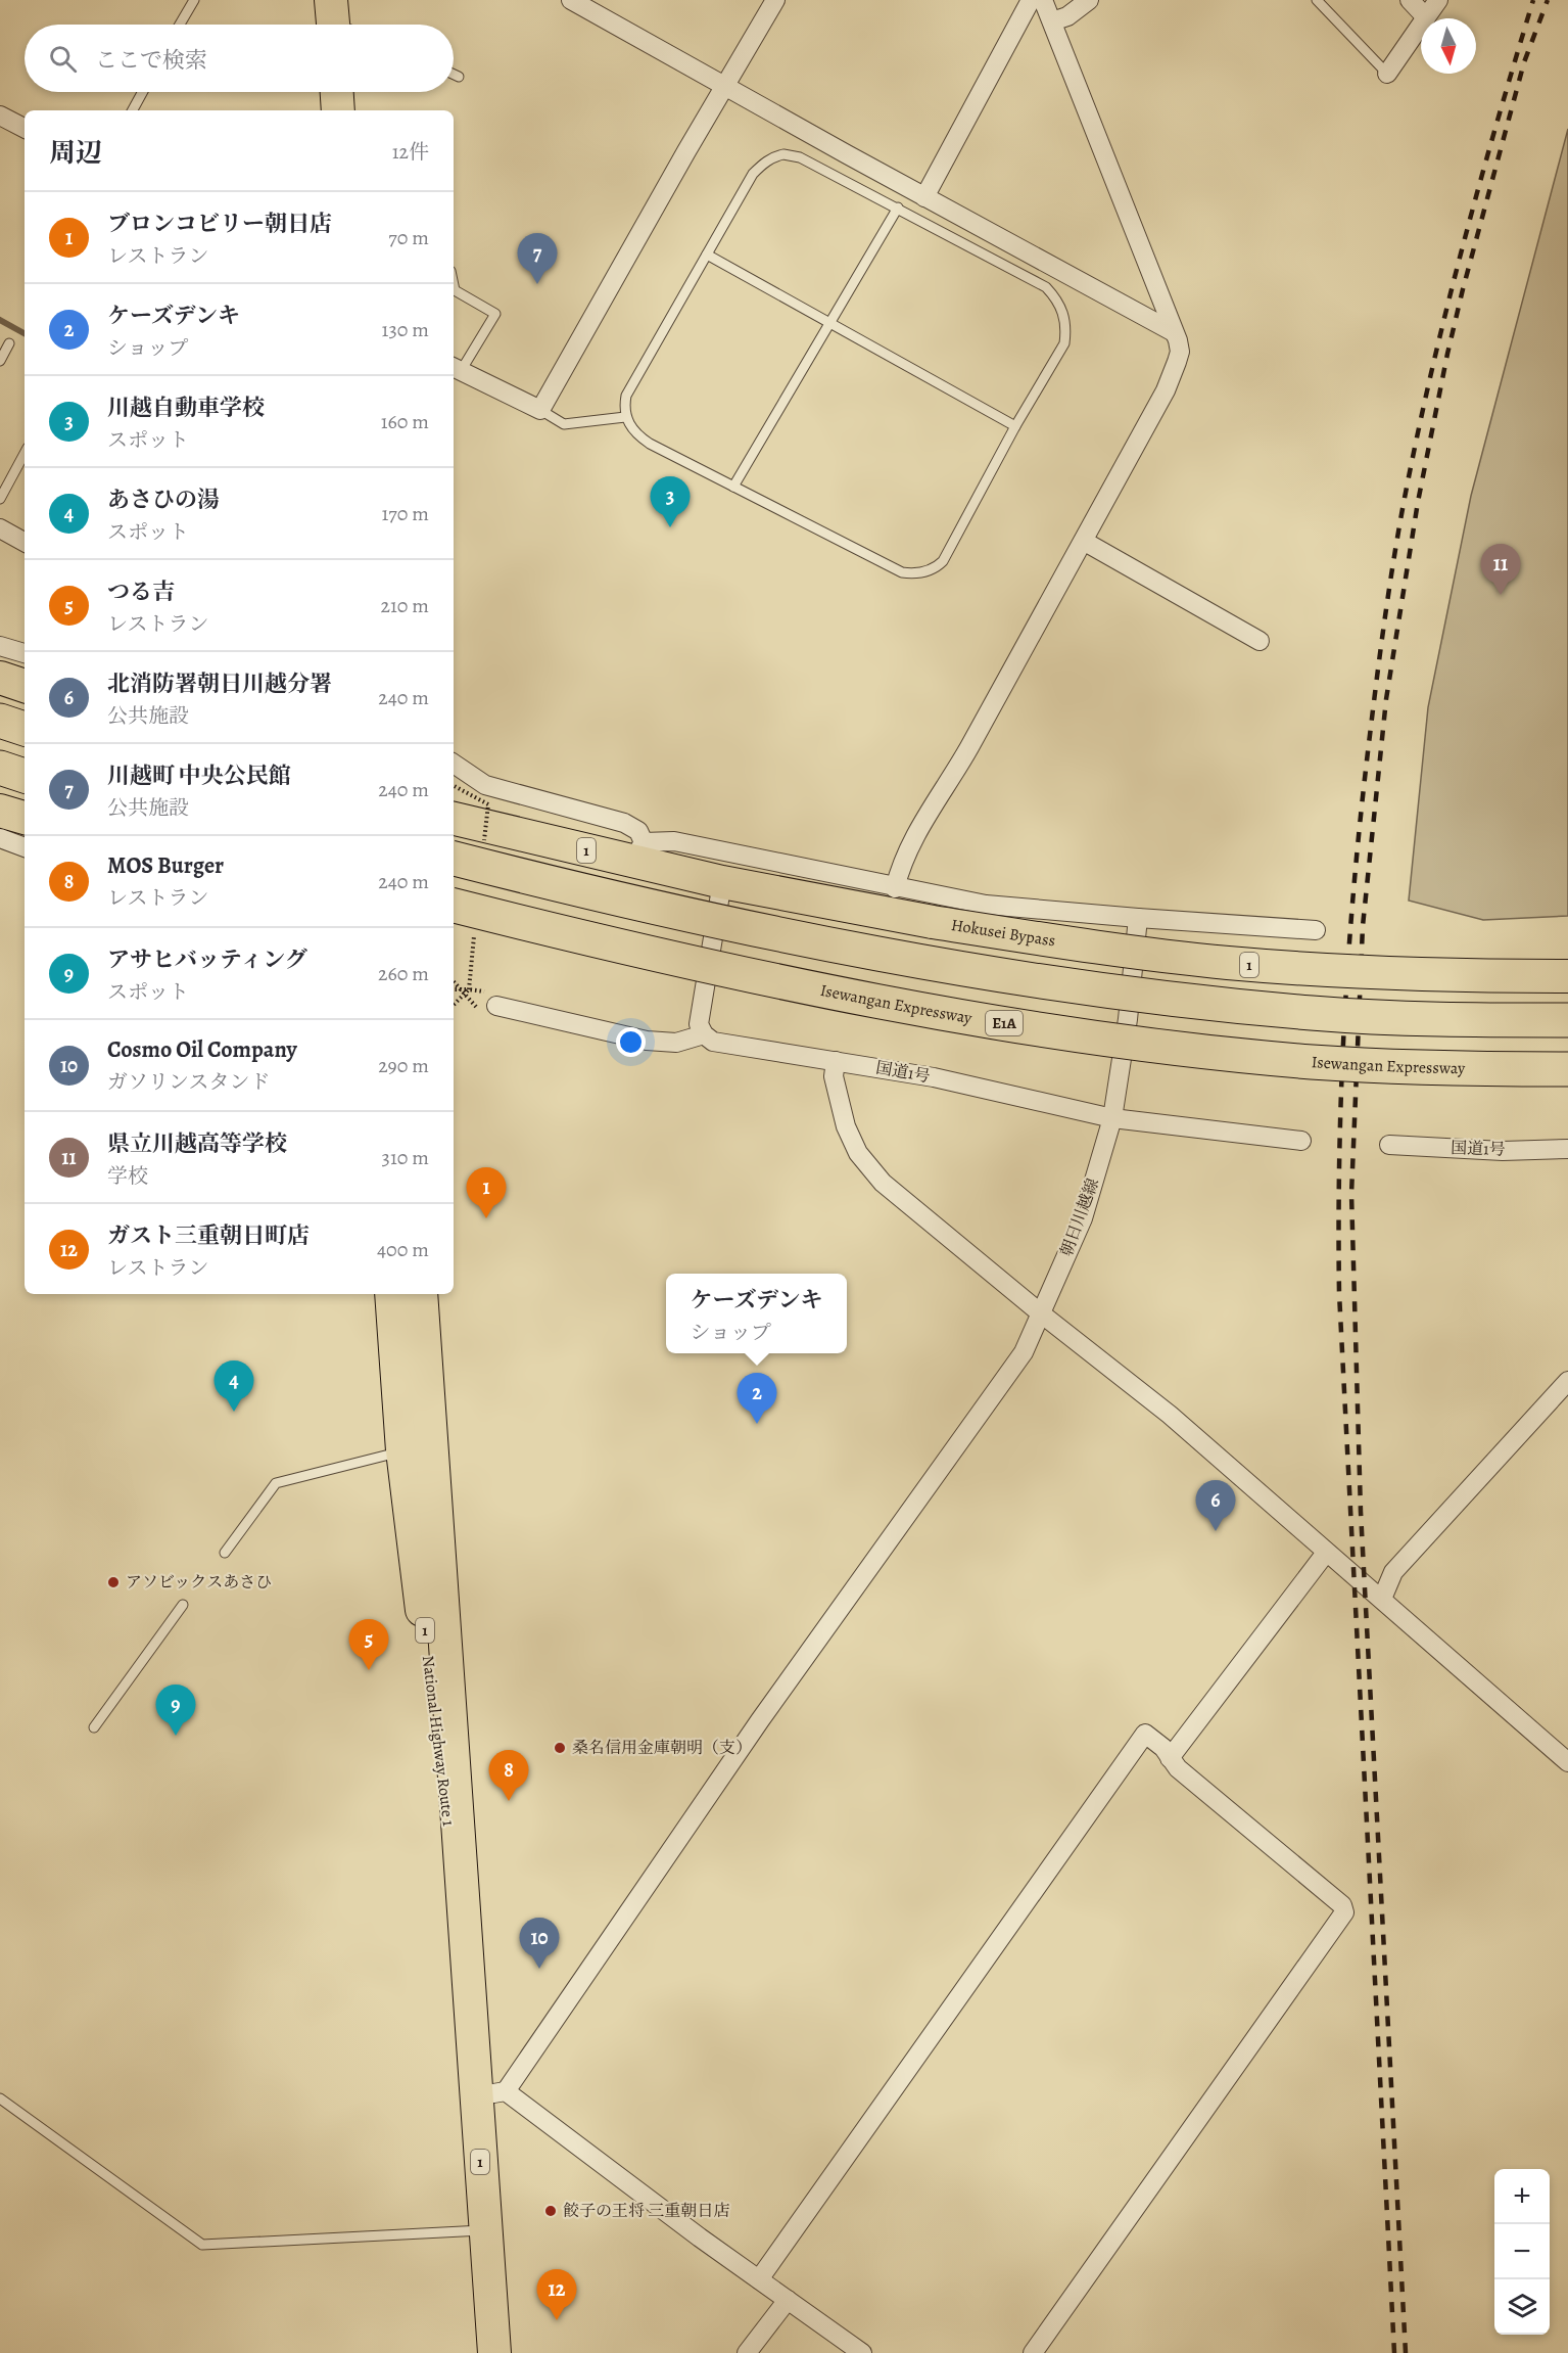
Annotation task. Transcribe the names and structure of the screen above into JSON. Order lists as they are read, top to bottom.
{
  "streets": {
    "highway": [
      "1",
      "Hokusei Bypass",
      "Isewangan Expressway",
      "E1A",
      "National Highway Route 1"
    ],
    "street": ["国道1号", "朝日川越線"]
  },
  "crossings": [
    ["1", "Hokusei Bypass"],
    ["国道1号", "朝日川越線"],
    ["朝日川越線", "National Highway Route 1"]
  ],
  "places": ["アソビックスあさひ", "桑名信用金庫朝明（支）", "餃子の王将 三重朝日店"],
  "north": "bottom",
  "page": {
    "search": "ここで検索",
    "heading": ["周辺", "12件"],
    "list": [
      {
        "mark": "1",
        "name": "ブロンコビリー朝日店",
        "note": "レストラン",
        "value": "70 m"
      },
      {
        "mark": "2",
        "name": "ケーズデンキ",
        "note": "ショップ",
        "value": "130 m"
      },
      {
        "mark": "3",
        "name": "川越自動車学校",
        "note": "スポット",
        "value": "160 m"
      },
      {
        "mark": "4",
        "name": "あさひの湯",
        "note": "スポット",
        "value": "170 m"
      },
      {
        "mark": "5",
        "name": "つる吉",
        "note": "レストラン",
        "value": "210 m"
      },
      {
        "mark": "6",
        "name": "北消防署朝日川越分署",
        "note": "公共施設",
        "value": "240 m"
      },
      {
        "mark": "7",
        "name": "川越町 中央公民館",
        "note": "公共施設",
        "value": "240 m"
      },
      {
        "mark": "8",
        "name": "MOS Burger",
        "note": "レストラン",
        "value": "240 m"
      },
      {
        "mark": "9",
        "name": "アサヒバッティング",
        "note": "スポット",
        "value": "260 m"
      },
      {
        "mark": "10",
        "name": "Cosmo Oil Company",
        "note": "ガソリンスタンド",
        "value": "290 m"
      },
      {
        "mark": "11",
        "name": "県立川越高等学校",
        "note": "学校",
        "value": "310 m"
      },
      {
        "mark": "12",
        "name": "ガスト三重朝日町店",
        "note": "レストラン",
        "value": "400 m"
      }
    ],
    "pins": [
      "7",
      "3",
      "11",
      "1",
      "4",
      "2",
      "6",
      "5",
      "9",
      "8",
      "10",
      "12"
    ],
    "popup": ["ケーズデンキ", "ショップ"],
    "map_buttons": ["+", "−"]
  }
}
